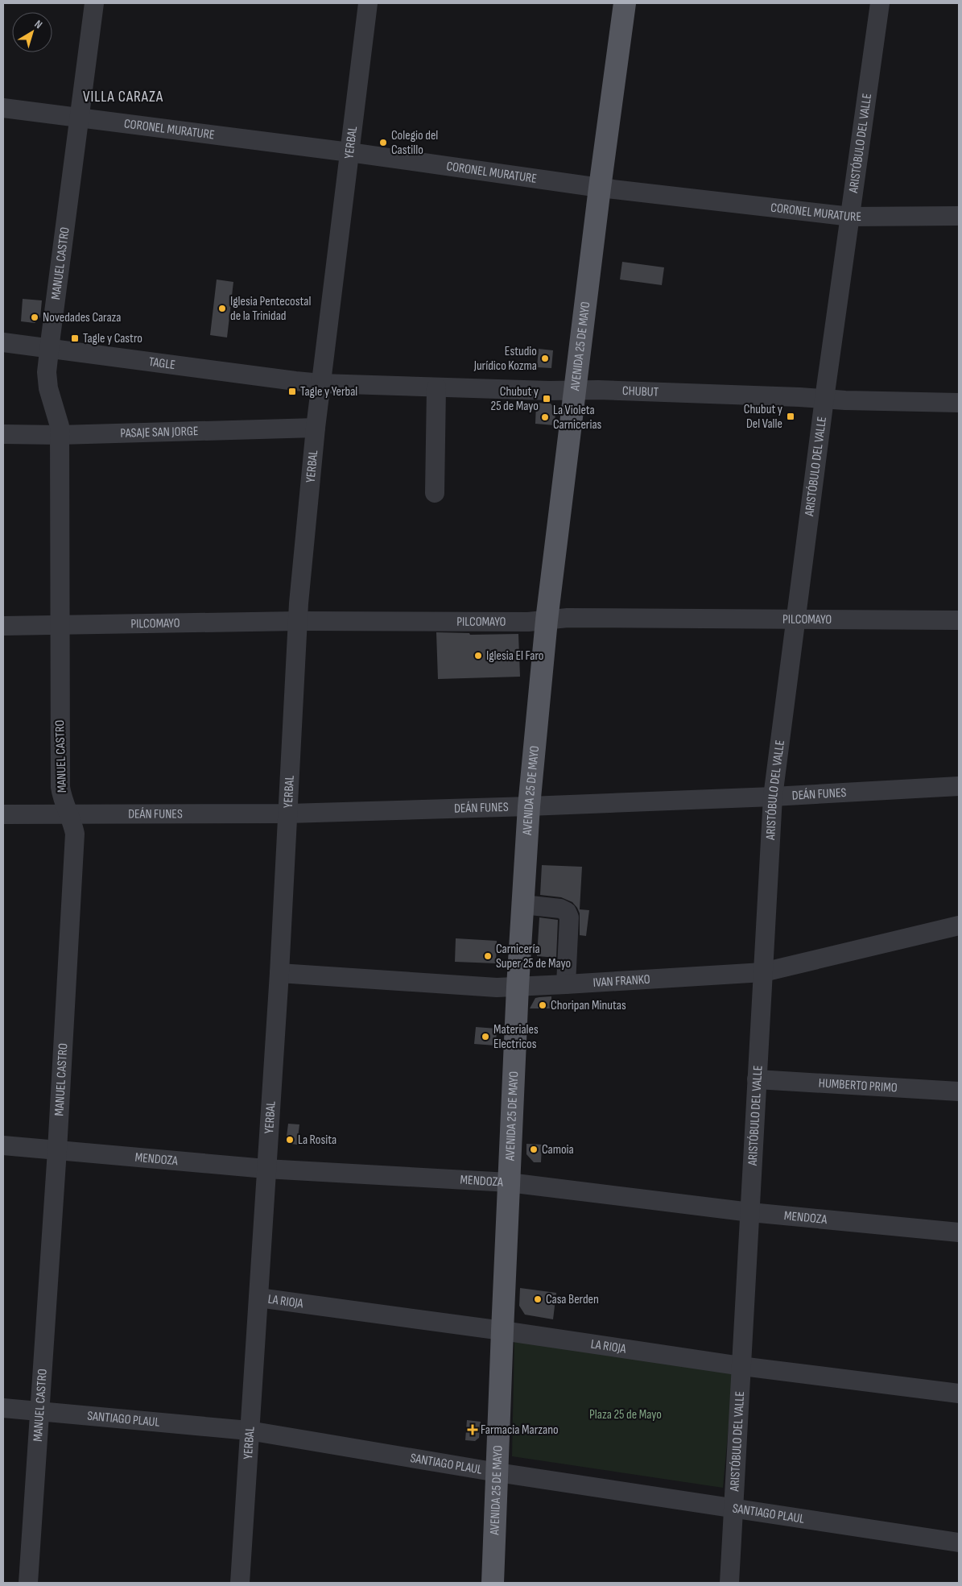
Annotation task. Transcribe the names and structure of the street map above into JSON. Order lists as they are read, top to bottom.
{
  "streets": {
    "main road": ["AVENIDA 25 DE MAYO"],
    "street": [
      "CORONEL MURATURE",
      "YERBAL",
      "ARISTÓBULO DEL VALLE",
      "MANUEL CASTRO",
      "TAGLE",
      "CHUBUT",
      "PASAJE SAN JORGE",
      "PILCOMAYO",
      "DEÁN FUNES",
      "IVAN FRANKO",
      "HUMBERTO PRIMO",
      "MENDOZA",
      "LA RIOJA",
      "SANTIAGO PLAUL"
    ]
  },
  "crossings": [
    ["CORONEL MURATURE", "YERBAL"],
    ["CORONEL MURATURE", "ARISTÓBULO DEL VALLE"],
    ["CORONEL MURATURE", "MANUEL CASTRO"],
    ["CORONEL MURATURE", "AVENIDA 25 DE MAYO"],
    ["YERBAL", "TAGLE"],
    ["YERBAL", "CHUBUT"],
    ["YERBAL", "PASAJE SAN JORGE"],
    ["YERBAL", "PILCOMAYO"],
    ["YERBAL", "DEÁN FUNES"],
    ["YERBAL", "IVAN FRANKO"],
    ["YERBAL", "MENDOZA"],
    ["YERBAL", "LA RIOJA"],
    ["YERBAL", "SANTIAGO PLAUL"],
    ["ARISTÓBULO DEL VALLE", "CHUBUT"],
    ["ARISTÓBULO DEL VALLE", "PILCOMAYO"],
    ["ARISTÓBULO DEL VALLE", "DEÁN FUNES"],
    ["ARISTÓBULO DEL VALLE", "IVAN FRANKO"],
    ["ARISTÓBULO DEL VALLE", "HUMBERTO PRIMO"],
    ["ARISTÓBULO DEL VALLE", "MENDOZA"],
    ["ARISTÓBULO DEL VALLE", "LA RIOJA"],
    ["ARISTÓBULO DEL VALLE", "SANTIAGO PLAUL"],
    ["MANUEL CASTRO", "TAGLE"],
    ["MANUEL CASTRO", "PASAJE SAN JORGE"],
    ["MANUEL CASTRO", "PILCOMAYO"],
    ["MANUEL CASTRO", "DEÁN FUNES"],
    ["MANUEL CASTRO", "MENDOZA"],
    ["MANUEL CASTRO", "SANTIAGO PLAUL"],
    ["AVENIDA 25 DE MAYO", "CHUBUT"],
    ["AVENIDA 25 DE MAYO", "PILCOMAYO"],
    ["AVENIDA 25 DE MAYO", "DEÁN FUNES"],
    ["AVENIDA 25 DE MAYO", "IVAN FRANKO"],
    ["AVENIDA 25 DE MAYO", "MENDOZA"],
    ["AVENIDA 25 DE MAYO", "LA RIOJA"],
    ["AVENIDA 25 DE MAYO", "SANTIAGO PLAUL"],
    ["TAGLE", "CHUBUT"]
  ],
  "districts": ["VILLA CARAZA"],
  "parks": ["Plaza 25 de Mayo"],
  "places": {
    "other": [
      "Colegio del Castillo",
      "Iglesia Pentecostal de la Trinidad",
      "Novedades Caraza",
      "Estudio Jurídico Kozma",
      "La Violeta Carnicerias",
      "Iglesia El Faro",
      "Carnicería Super 25 de Mayo",
      "Choripan Minutas",
      "Materiales Electricos",
      "La Rosita",
      "Camoia",
      "Casa Berden"
    ],
    "transit": [
      "Tagle y Castro",
      "Tagle y Yerbal",
      "Chubut y 25 de Mayo",
      "Chubut y Del Valle"
    ],
    "health": ["Farmacia Marzano"]
  },
  "north": "top right"
}
